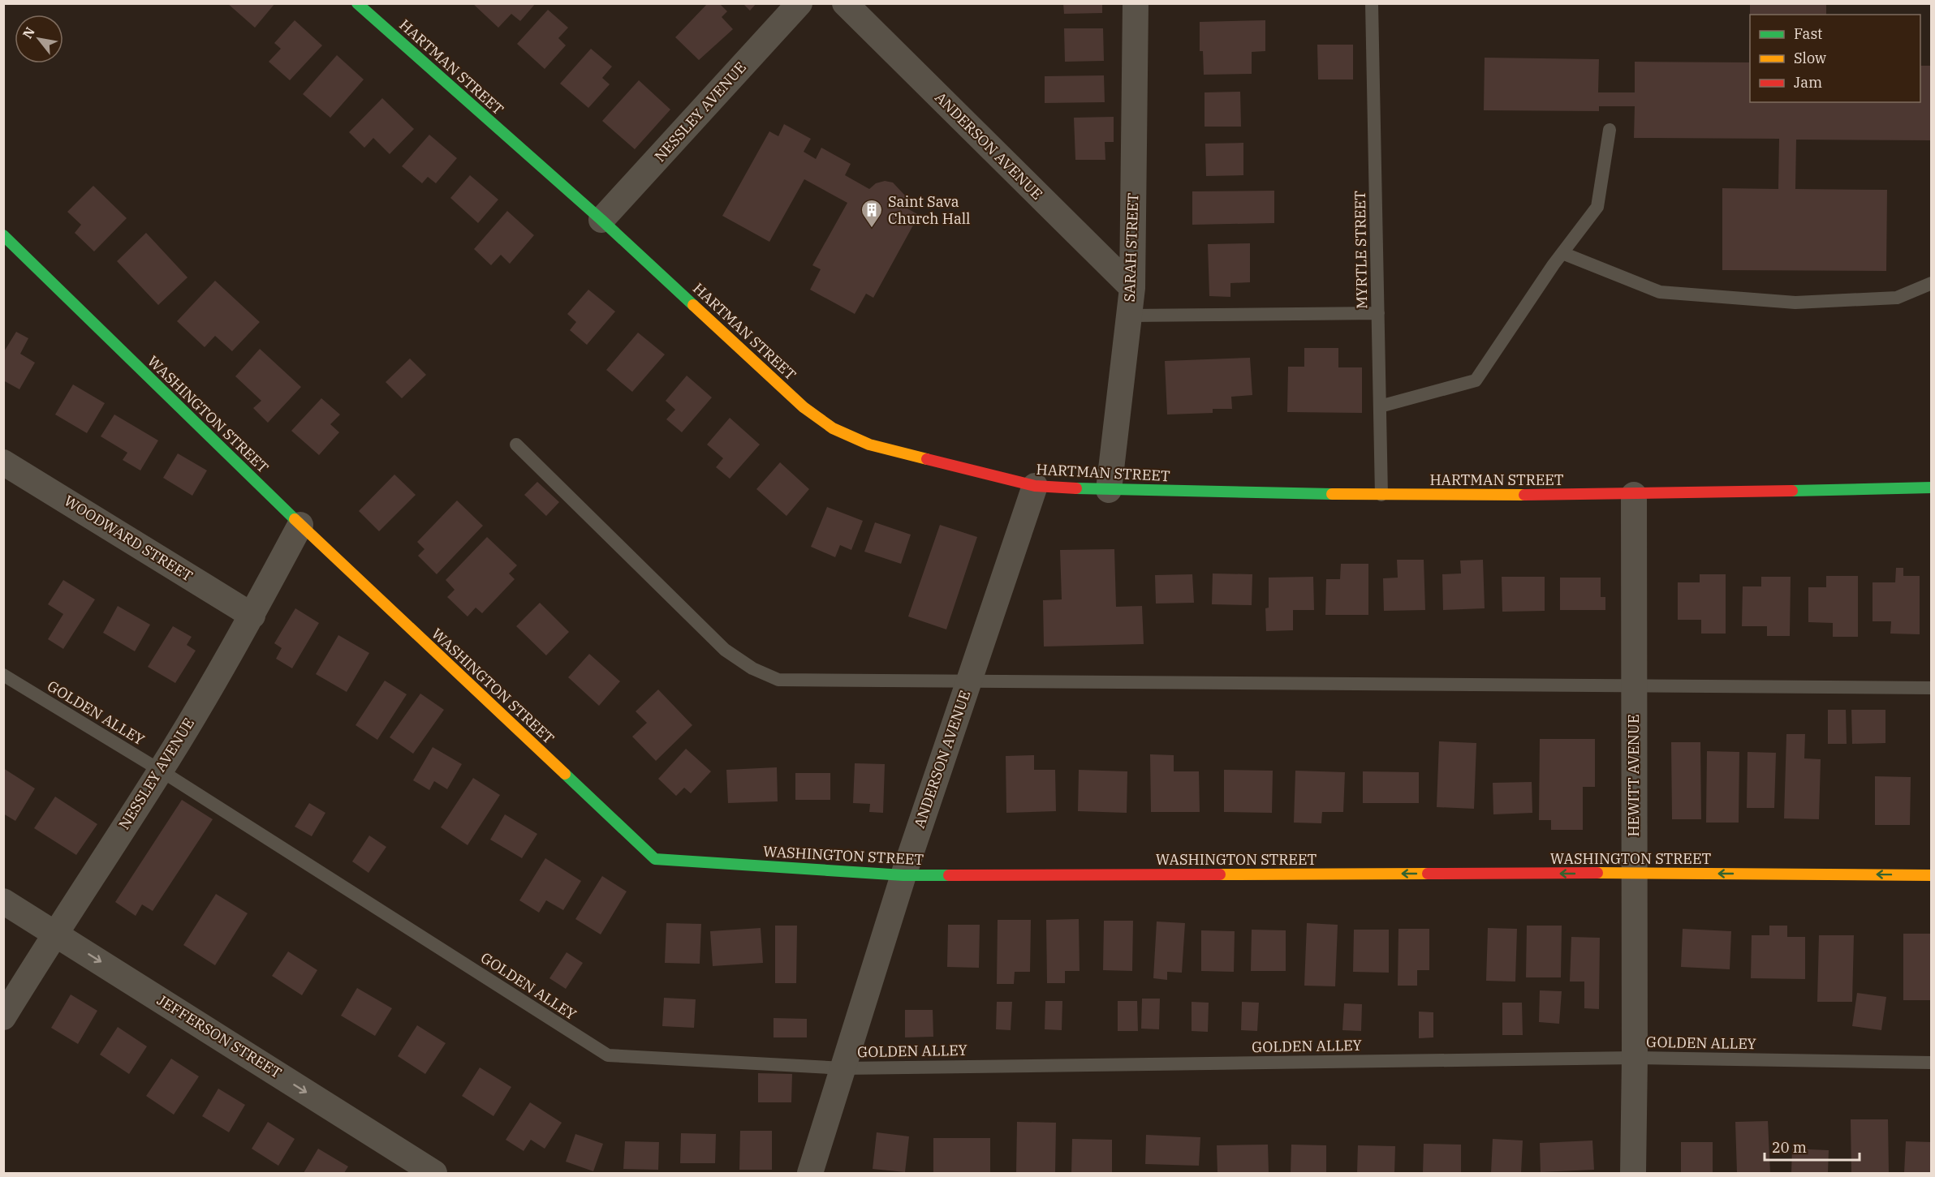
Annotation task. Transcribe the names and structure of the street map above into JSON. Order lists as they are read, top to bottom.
{
  "streets": {
    "street": [
      "HARTMAN STREET",
      "NESSLEY AVENUE",
      "ANDERSON AVENUE",
      "SARAH STREET",
      "WASHINGTON STREET",
      "WOODWARD STREET",
      "HEWITT AVENUE",
      "JEFFERSON STREET"
    ],
    "lane": ["MYRTLE STREET", "GOLDEN ALLEY"]
  },
  "crossings": [
    ["HARTMAN STREET", "NESSLEY AVENUE"],
    ["HARTMAN STREET", "ANDERSON AVENUE"],
    ["HARTMAN STREET", "SARAH STREET"],
    ["HARTMAN STREET", "MYRTLE STREET"],
    ["HARTMAN STREET", "HEWITT AVENUE"],
    ["NESSLEY AVENUE", "WASHINGTON STREET"],
    ["NESSLEY AVENUE", "WOODWARD STREET"],
    ["NESSLEY AVENUE", "GOLDEN ALLEY"],
    ["NESSLEY AVENUE", "JEFFERSON STREET"],
    ["ANDERSON AVENUE", "SARAH STREET"],
    ["ANDERSON AVENUE", "WASHINGTON STREET"],
    ["ANDERSON AVENUE", "GOLDEN ALLEY"],
    ["WASHINGTON STREET", "HEWITT AVENUE"],
    ["GOLDEN ALLEY", "HEWITT AVENUE"]
  ],
  "one_way": ["WASHINGTON STREET", "JEFFERSON STREET"],
  "places": {
    "building": ["Saint Sava Church Hall"]
  },
  "legend": ["Fast", "Slow", "Jam"],
  "scale_bar": "20 m",
  "north": "top left"
}
